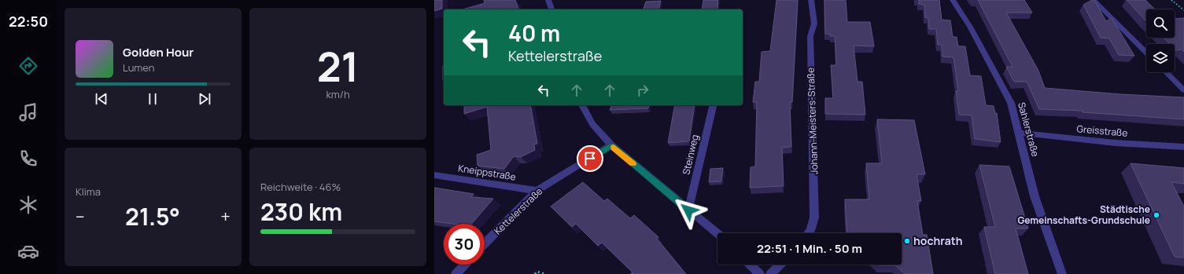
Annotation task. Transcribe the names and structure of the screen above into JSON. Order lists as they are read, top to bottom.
{
  "streets": {
    "street": [
      "Johann-Meisters-Straße",
      "Sahlerstraße",
      "Greisstraße",
      "Steinweg",
      "Kneippstraße",
      "Kettelerstraße"
    ]
  },
  "crossings": [
    ["Sahlerstraße", "Greisstraße"],
    ["Kneippstraße", "Kettelerstraße"]
  ],
  "places": ["Städtische Gemeinschafts-Grundschule", "hochrath"],
  "page": {
    "tabs": "22:50",
    "tile": [
      ["21", "km/h"],
      "Klima",
      ["Reichweite · 46%", "230 km"]
    ],
    "turn": ["40 m", "Kettelerstraße"],
    "song": ["Golden Hour", "Lumen"],
    "heat": ["−", "21.5°", "+"],
    "limit": "30",
    "trip": "22:51 · 1 Min. · 50 m"
  }
}
